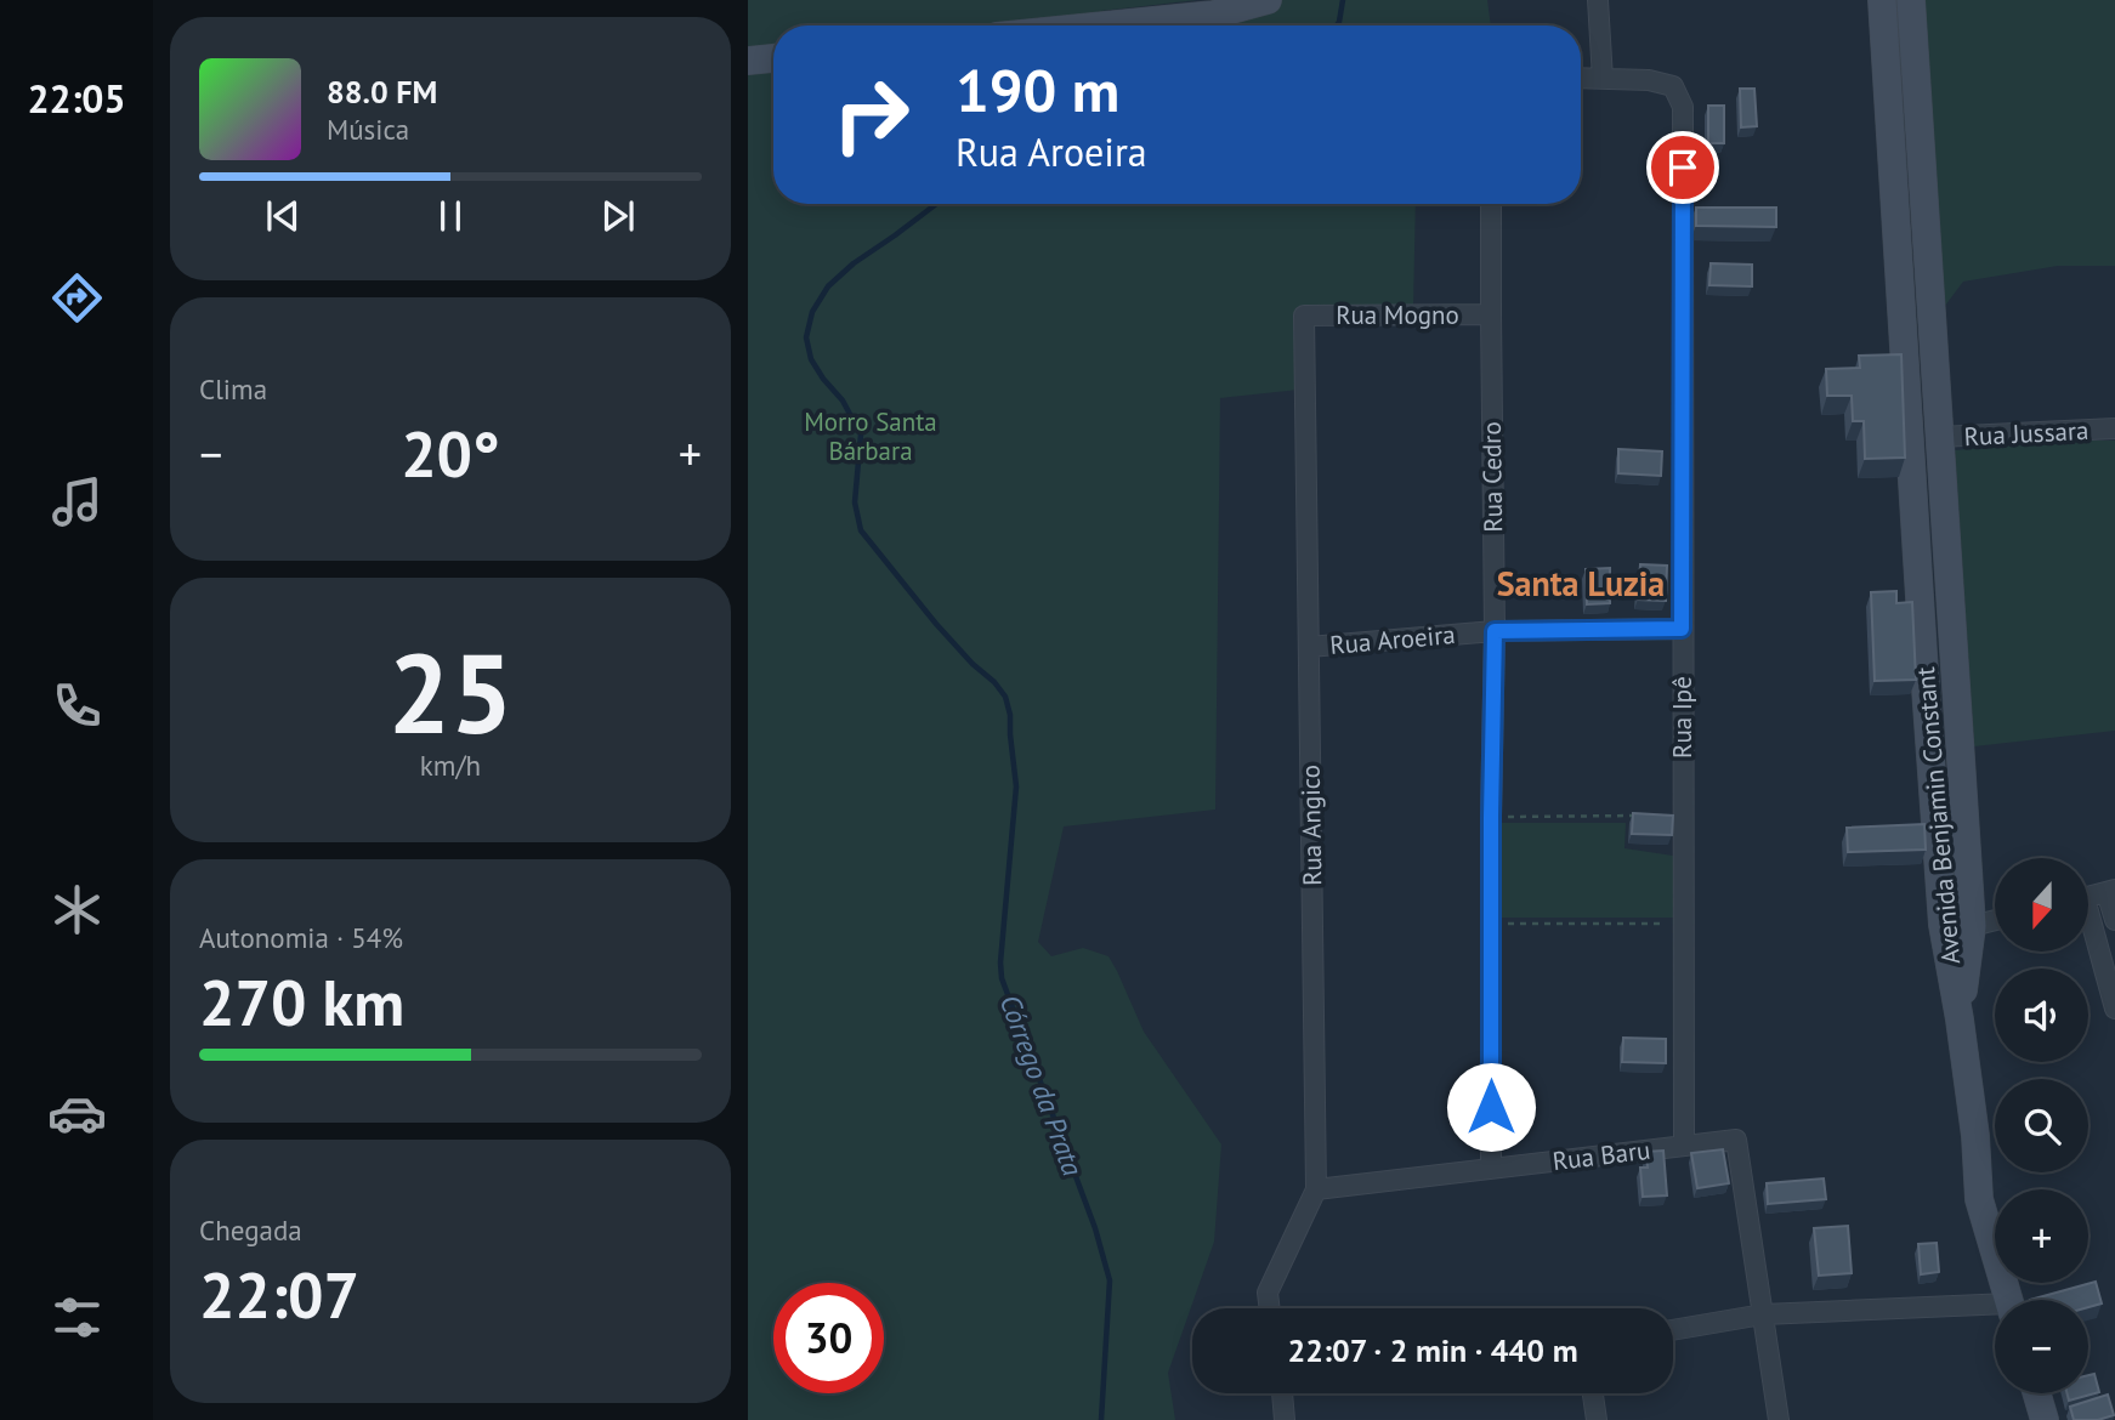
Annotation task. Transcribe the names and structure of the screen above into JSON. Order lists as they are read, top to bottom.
{
  "streets": {
    "street": [
      "Rua Mogno",
      "Rua Jussara",
      "Rua Cedro",
      "Rua Aroeira",
      "Rua Ipê",
      "Avenida Benjamin Constant",
      "Rua Angico",
      "Rua Baru"
    ]
  },
  "crossings": [
    ["Rua Mogno", "Rua Cedro"],
    ["Rua Mogno", "Rua Angico"],
    ["Rua Jussara", "Avenida Benjamin Constant"],
    ["Rua Cedro", "Rua Aroeira"],
    ["Rua Cedro", "Rua Baru"],
    ["Rua Aroeira", "Rua Ipê"],
    ["Rua Aroeira", "Rua Angico"],
    ["Rua Ipê", "Rua Baru"],
    ["Rua Angico", "Rua Baru"]
  ],
  "districts": ["Santa Luzia"],
  "water": ["Córrego da Prata"],
  "parks": ["Morro Santa Bárbara"],
  "north": "bottom",
  "page": {
    "tabs": "22:05",
    "turn": ["190 m", "Rua Aroeira"],
    "song": ["88.0 FM", "Música"],
    "tile": [
      "Clima",
      ["25", "km/h"],
      ["Autonomia · 54%", "270 km"],
      ["Chegada", "22:07"]
    ],
    "heat": ["−", "20°", "+"],
    "map_buttons": ["+", "−"],
    "limit": "30",
    "trip": "22:07 · 2 min · 440 m"
  }
}
